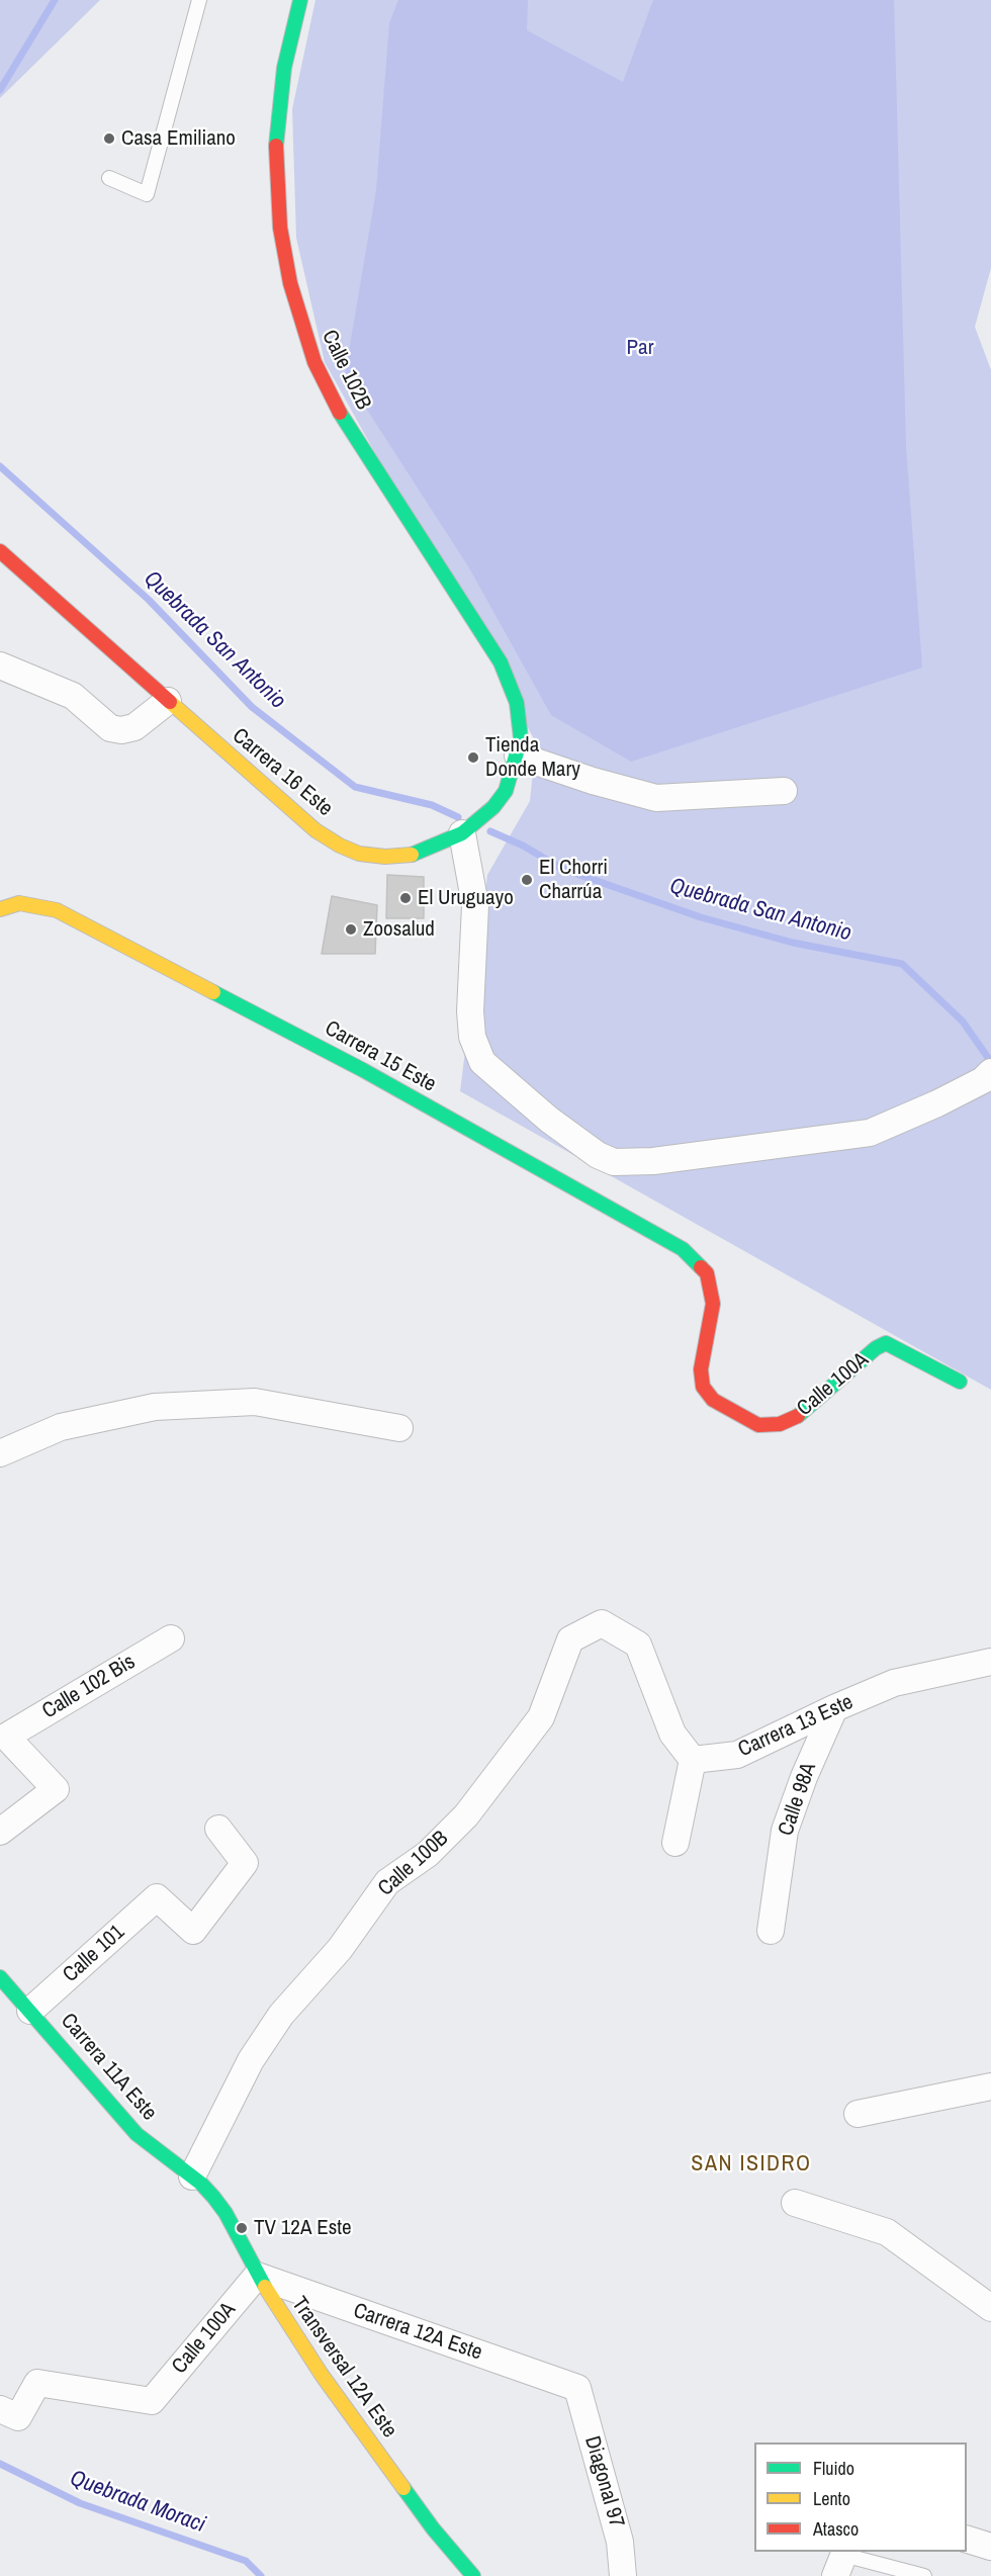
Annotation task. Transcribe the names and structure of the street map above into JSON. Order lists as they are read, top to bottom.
{
  "streets": {
    "street": [
      "Calle 102B",
      "Carrera 16 Este",
      "Carrera 15 Este",
      "Calle 100A",
      "Calle 102 Bis",
      "Carrera 13 Este",
      "Calle 98A",
      "Calle 100B",
      "Calle 101",
      "Carrera 11A Este",
      "Carrera 12A Este",
      "Transversal 12A Este",
      "Diagonal 97"
    ]
  },
  "crossings": [
    ["Calle 102B", "Carrera 16 Este"],
    ["Carrera 15 Este", "Calle 100A"],
    ["Calle 100A", "Carrera 12A Este"],
    ["Calle 100A", "Transversal 12A Este"],
    ["Carrera 13 Este", "Calle 98A"],
    ["Carrera 13 Este", "Calle 100B"],
    ["Calle 100B", "Carrera 11A Este"],
    ["Calle 100B", "Transversal 12A Este"],
    ["Calle 101", "Carrera 11A Este"],
    ["Carrera 11A Este", "Transversal 12A Este"],
    ["Carrera 12A Este", "Transversal 12A Este"],
    ["Carrera 12A Este", "Diagonal 97"]
  ],
  "districts": ["SAN ISIDRO"],
  "water": ["Quebrada San Antonio", "Quebrada Moraci"],
  "parks": ["Par"],
  "places": [
    "Casa Emiliano",
    "Tienda Donde Mary",
    "El Chorri Charrúa",
    "El Uruguayo",
    "Zoosalud",
    "TV 12A Este"
  ],
  "legend": ["Fluido", "Lento", "Atasco"]
}
